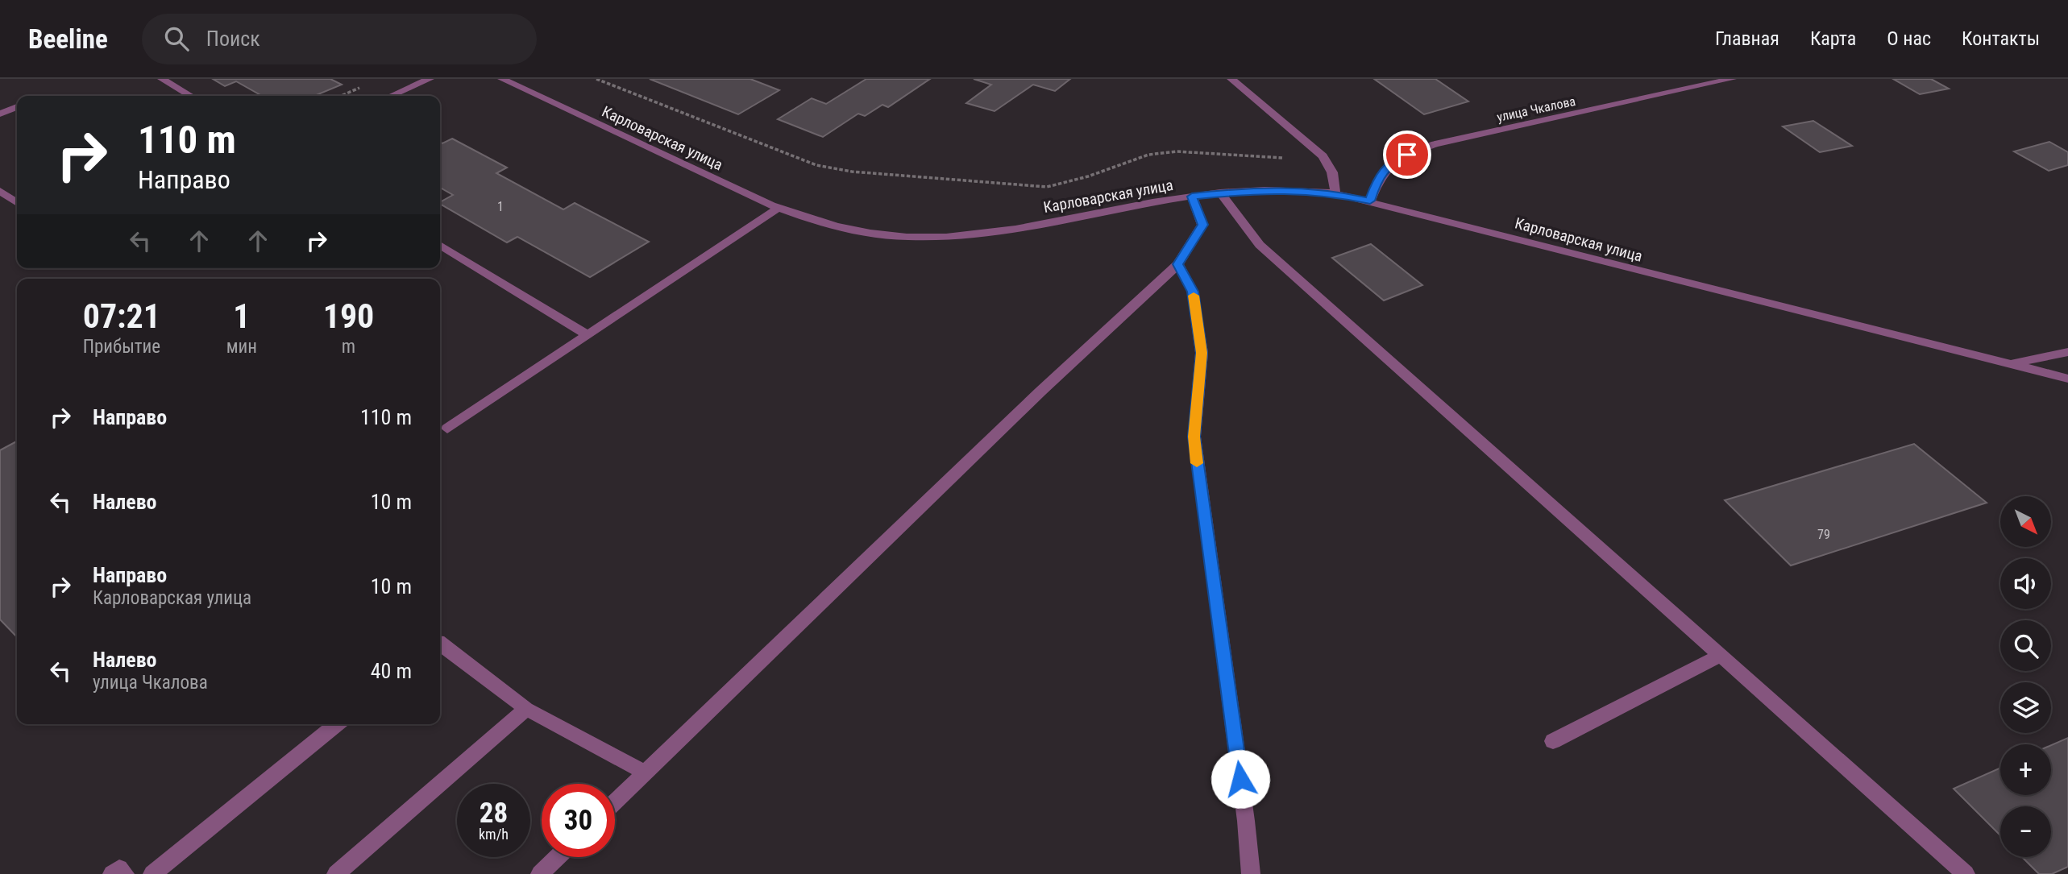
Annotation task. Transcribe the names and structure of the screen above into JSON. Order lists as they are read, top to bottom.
{
  "streets": {
    "street": ["улица Чкалова", "Карловарская улица"]
  },
  "crossings": [
    ["улица Чкалова", "Карловарская улица"]
  ],
  "house_numbers": ["1", "79"],
  "north": "bottom right",
  "page": {
    "header": "Beeline",
    "search": "Поиск",
    "nav": [
      "Главная",
      "Карта",
      "О нас",
      "Контакты"
    ],
    "turn": ["110 m", "Направо"],
    "eta": [
      "07:21",
      "Прибытие",
      "1",
      "мин",
      "190",
      "m"
    ],
    "list": [
      {
        "name": "Направо",
        "value": "110 m"
      },
      {
        "name": "Налево",
        "value": "10 m"
      },
      {
        "name": "Направо",
        "note": "Карловарская улица",
        "value": "10 m"
      },
      {
        "name": "Налево",
        "note": "улица Чкалова",
        "value": "40 m"
      }
    ],
    "map_buttons": ["+", "−"],
    "speed": "28 km/h",
    "limit": "30"
  }
}
